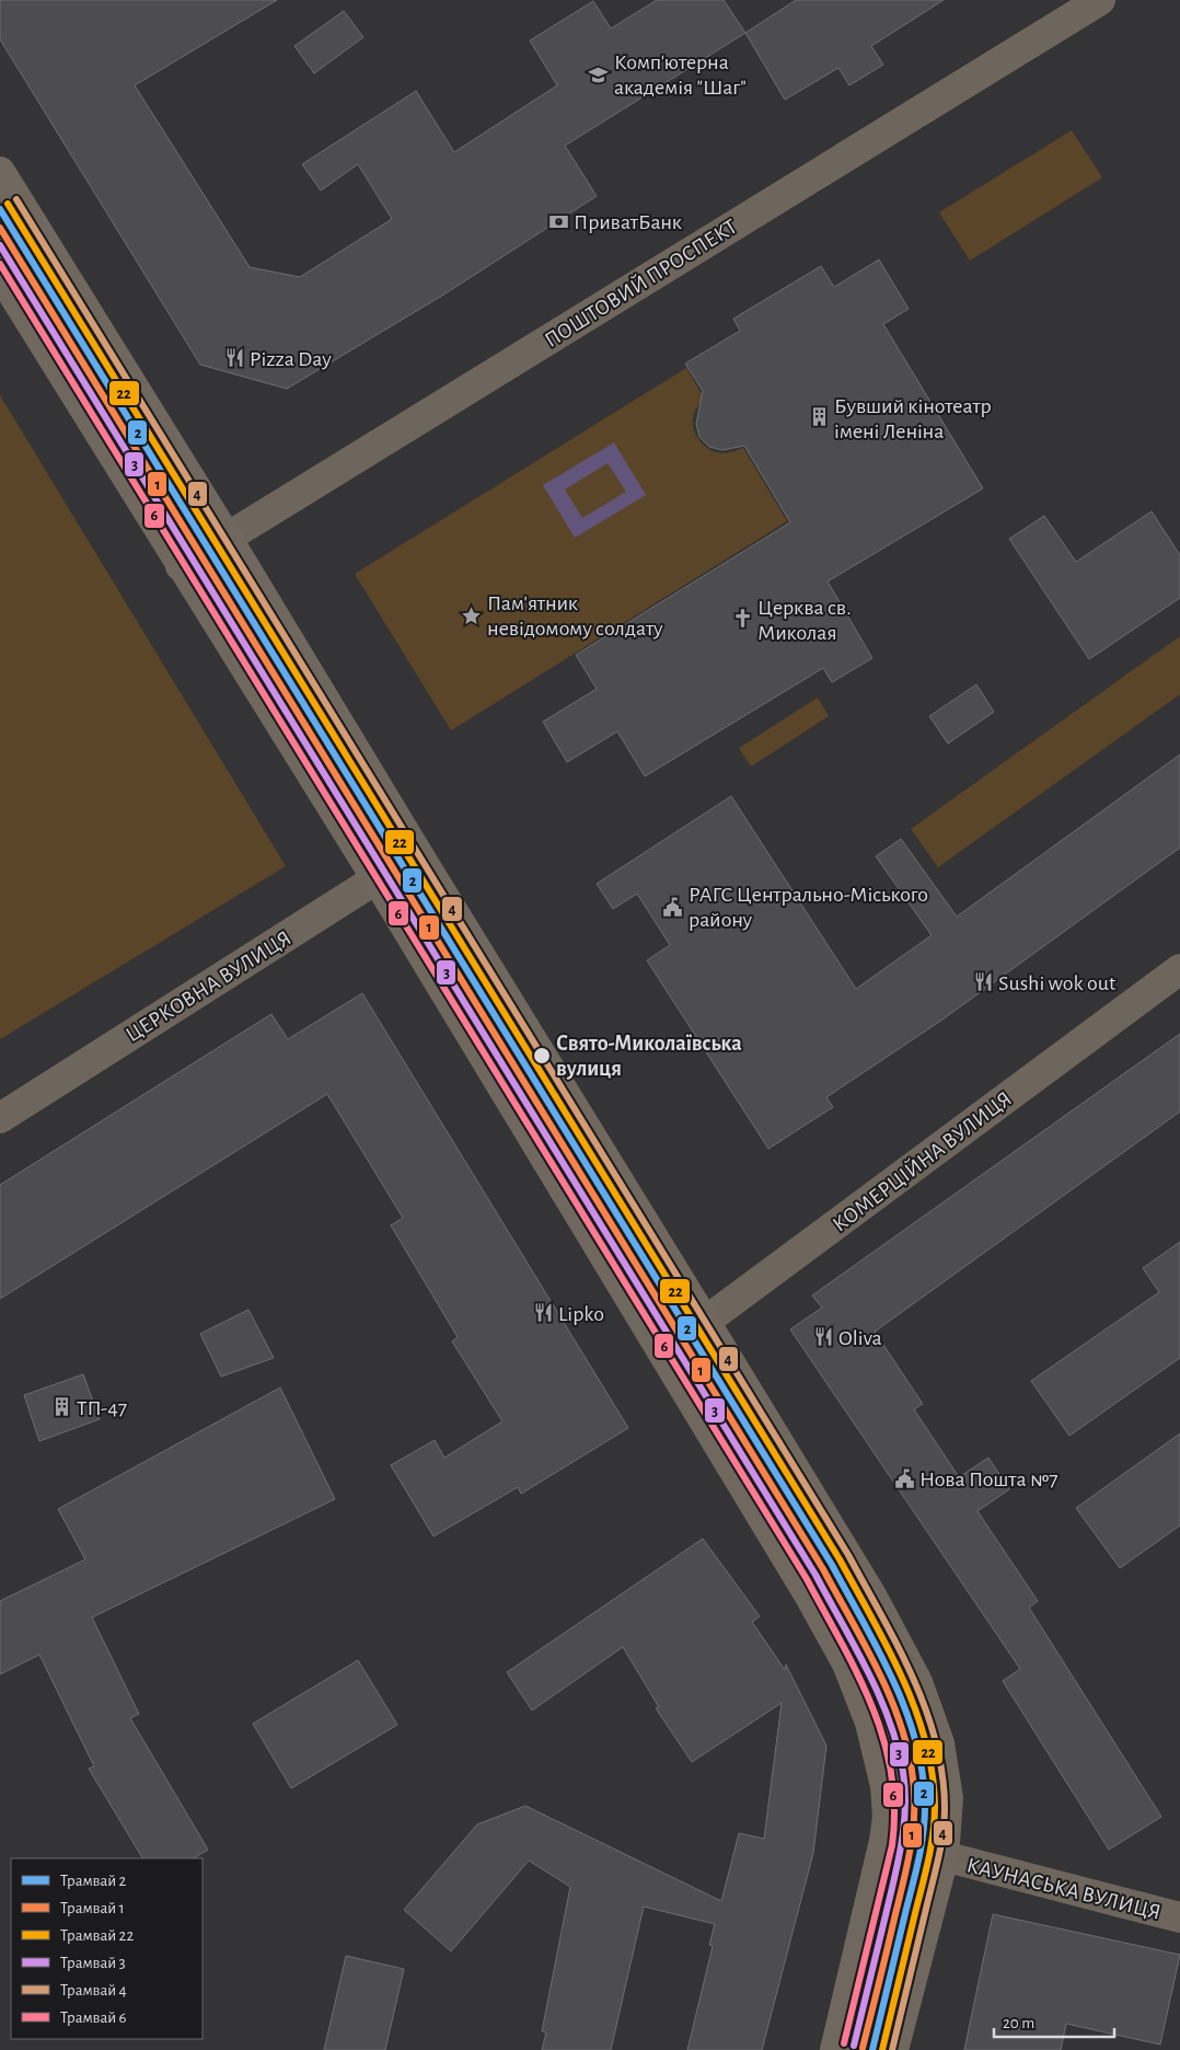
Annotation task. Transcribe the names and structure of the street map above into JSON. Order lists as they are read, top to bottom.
{
  "streets": {
    "street": [
      "ПОШТОВИЙ ПРОСПЕКТ",
      "ЦЕРКОВНА ВУЛИЦЯ",
      "КОМЕРЦІЙНА ВУЛИЦЯ",
      "КАУНАСЬКА ВУЛИЦЯ"
    ]
  },
  "places": {
    "school or university": ["Комп'ютерна академія \"Шаг\""],
    "bank": ["ПриватБанк"],
    "restaurant": [
      "Pizza Day",
      "Sushi wok out",
      "Lipko",
      "Oliva"
    ],
    "building": ["Бувший кінотеатр імені Леніна", "ТП-47"],
    "place": ["Пам'ятник невідомому солдату"],
    "church": ["Церква св. Миколая"],
    "public building": ["РАГС Центрально-Міського району", "Нова Пошта №7"],
    "other": ["Свято-Миколаївська вулиця"]
  },
  "lines": [
    "tram line 4",
    "tram line 22",
    "tram line 2",
    "tram line 1",
    "tram line 3",
    "tram line 6"
  ],
  "legend": [
    "Трамвай 2",
    "Трамвай 1",
    "Трамвай 22",
    "Трамвай 3",
    "Трамвай 4",
    "Трамвай 6"
  ],
  "scale_bar": "20 m"
}
